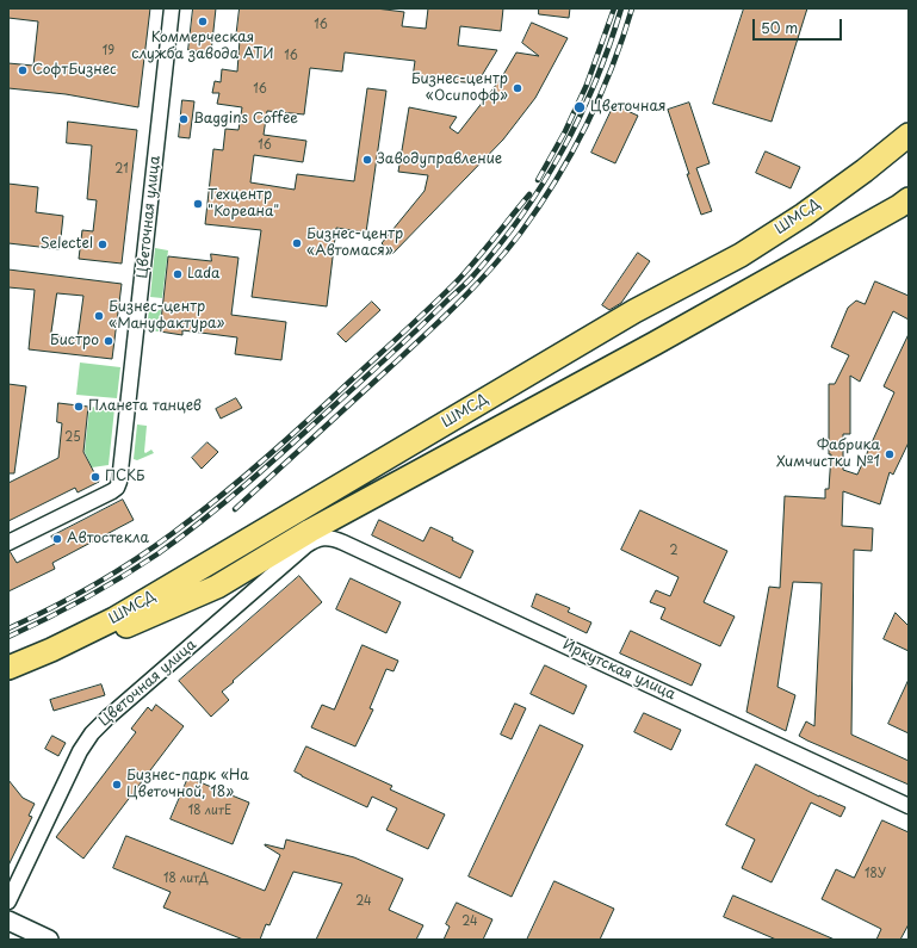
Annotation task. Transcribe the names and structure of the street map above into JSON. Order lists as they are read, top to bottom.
{
  "streets": {
    "main road": ["ШМСД"],
    "street": ["Цветочная улица", "Иркутская улица"]
  },
  "crossings": [
    ["Цветочная улица", "Иркутская улица"]
  ],
  "places": [
    "Коммерческая служба завода АТИ",
    "СофтБизнес",
    "Бизнес-центр «Осипофф»",
    "Цветочная",
    "Baggins Coffee",
    "Заводуправление",
    "Техцентр \"Кореана\"",
    "Бизнес-центр «Автомася»",
    "Selectel",
    "Lada",
    "Бизнес-центр «Мануфактура»",
    "Бистро",
    "Планета танцев",
    "Фабрика Химчистки №1",
    "ПСКБ",
    "Автостекла",
    "Бизнес-парк «На Цветочной, 18»"
  ],
  "house_numbers": [
    "16",
    "19",
    "16",
    "16",
    "16",
    "21",
    "25",
    "2",
    "18 литЕ",
    "18У",
    "18 литД",
    "24",
    "24"
  ],
  "scale_bar": "50 m"
}
